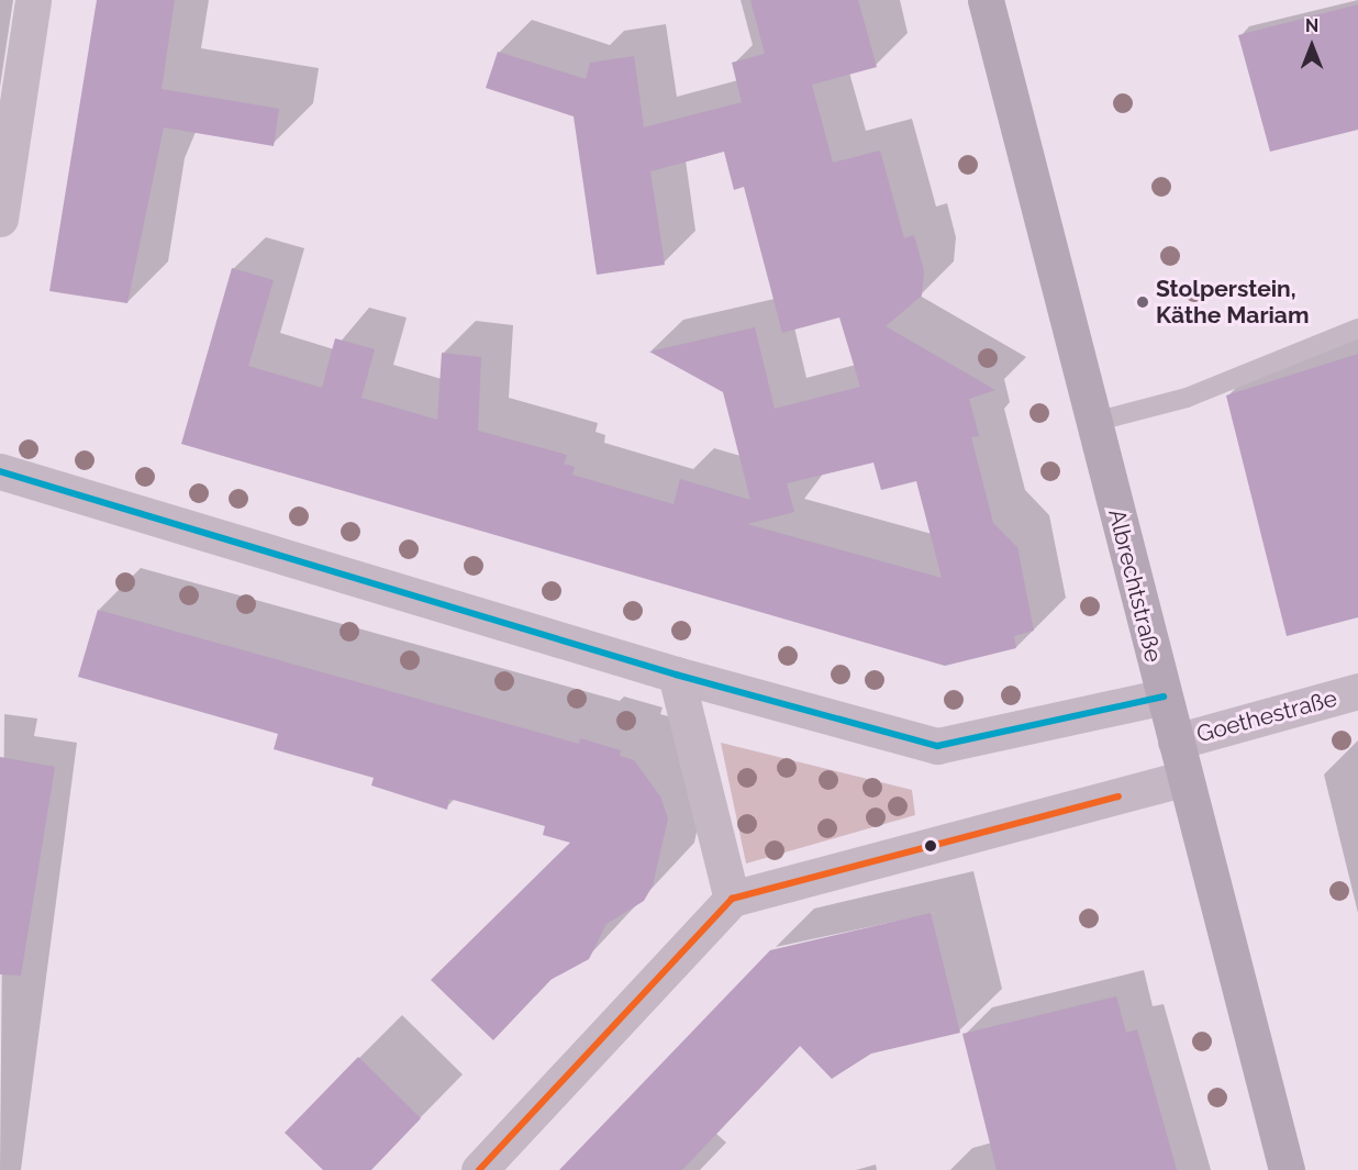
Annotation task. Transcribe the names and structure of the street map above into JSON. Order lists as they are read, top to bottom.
{
  "streets": {
    "main road": ["Albrechtstraße"],
    "street": ["Goethestraße"]
  },
  "crossings": [
    ["Albrechtstraße", "Goethestraße"]
  ],
  "places": ["Stolperstein, Käthe Mariam"],
  "north": "top"
}
